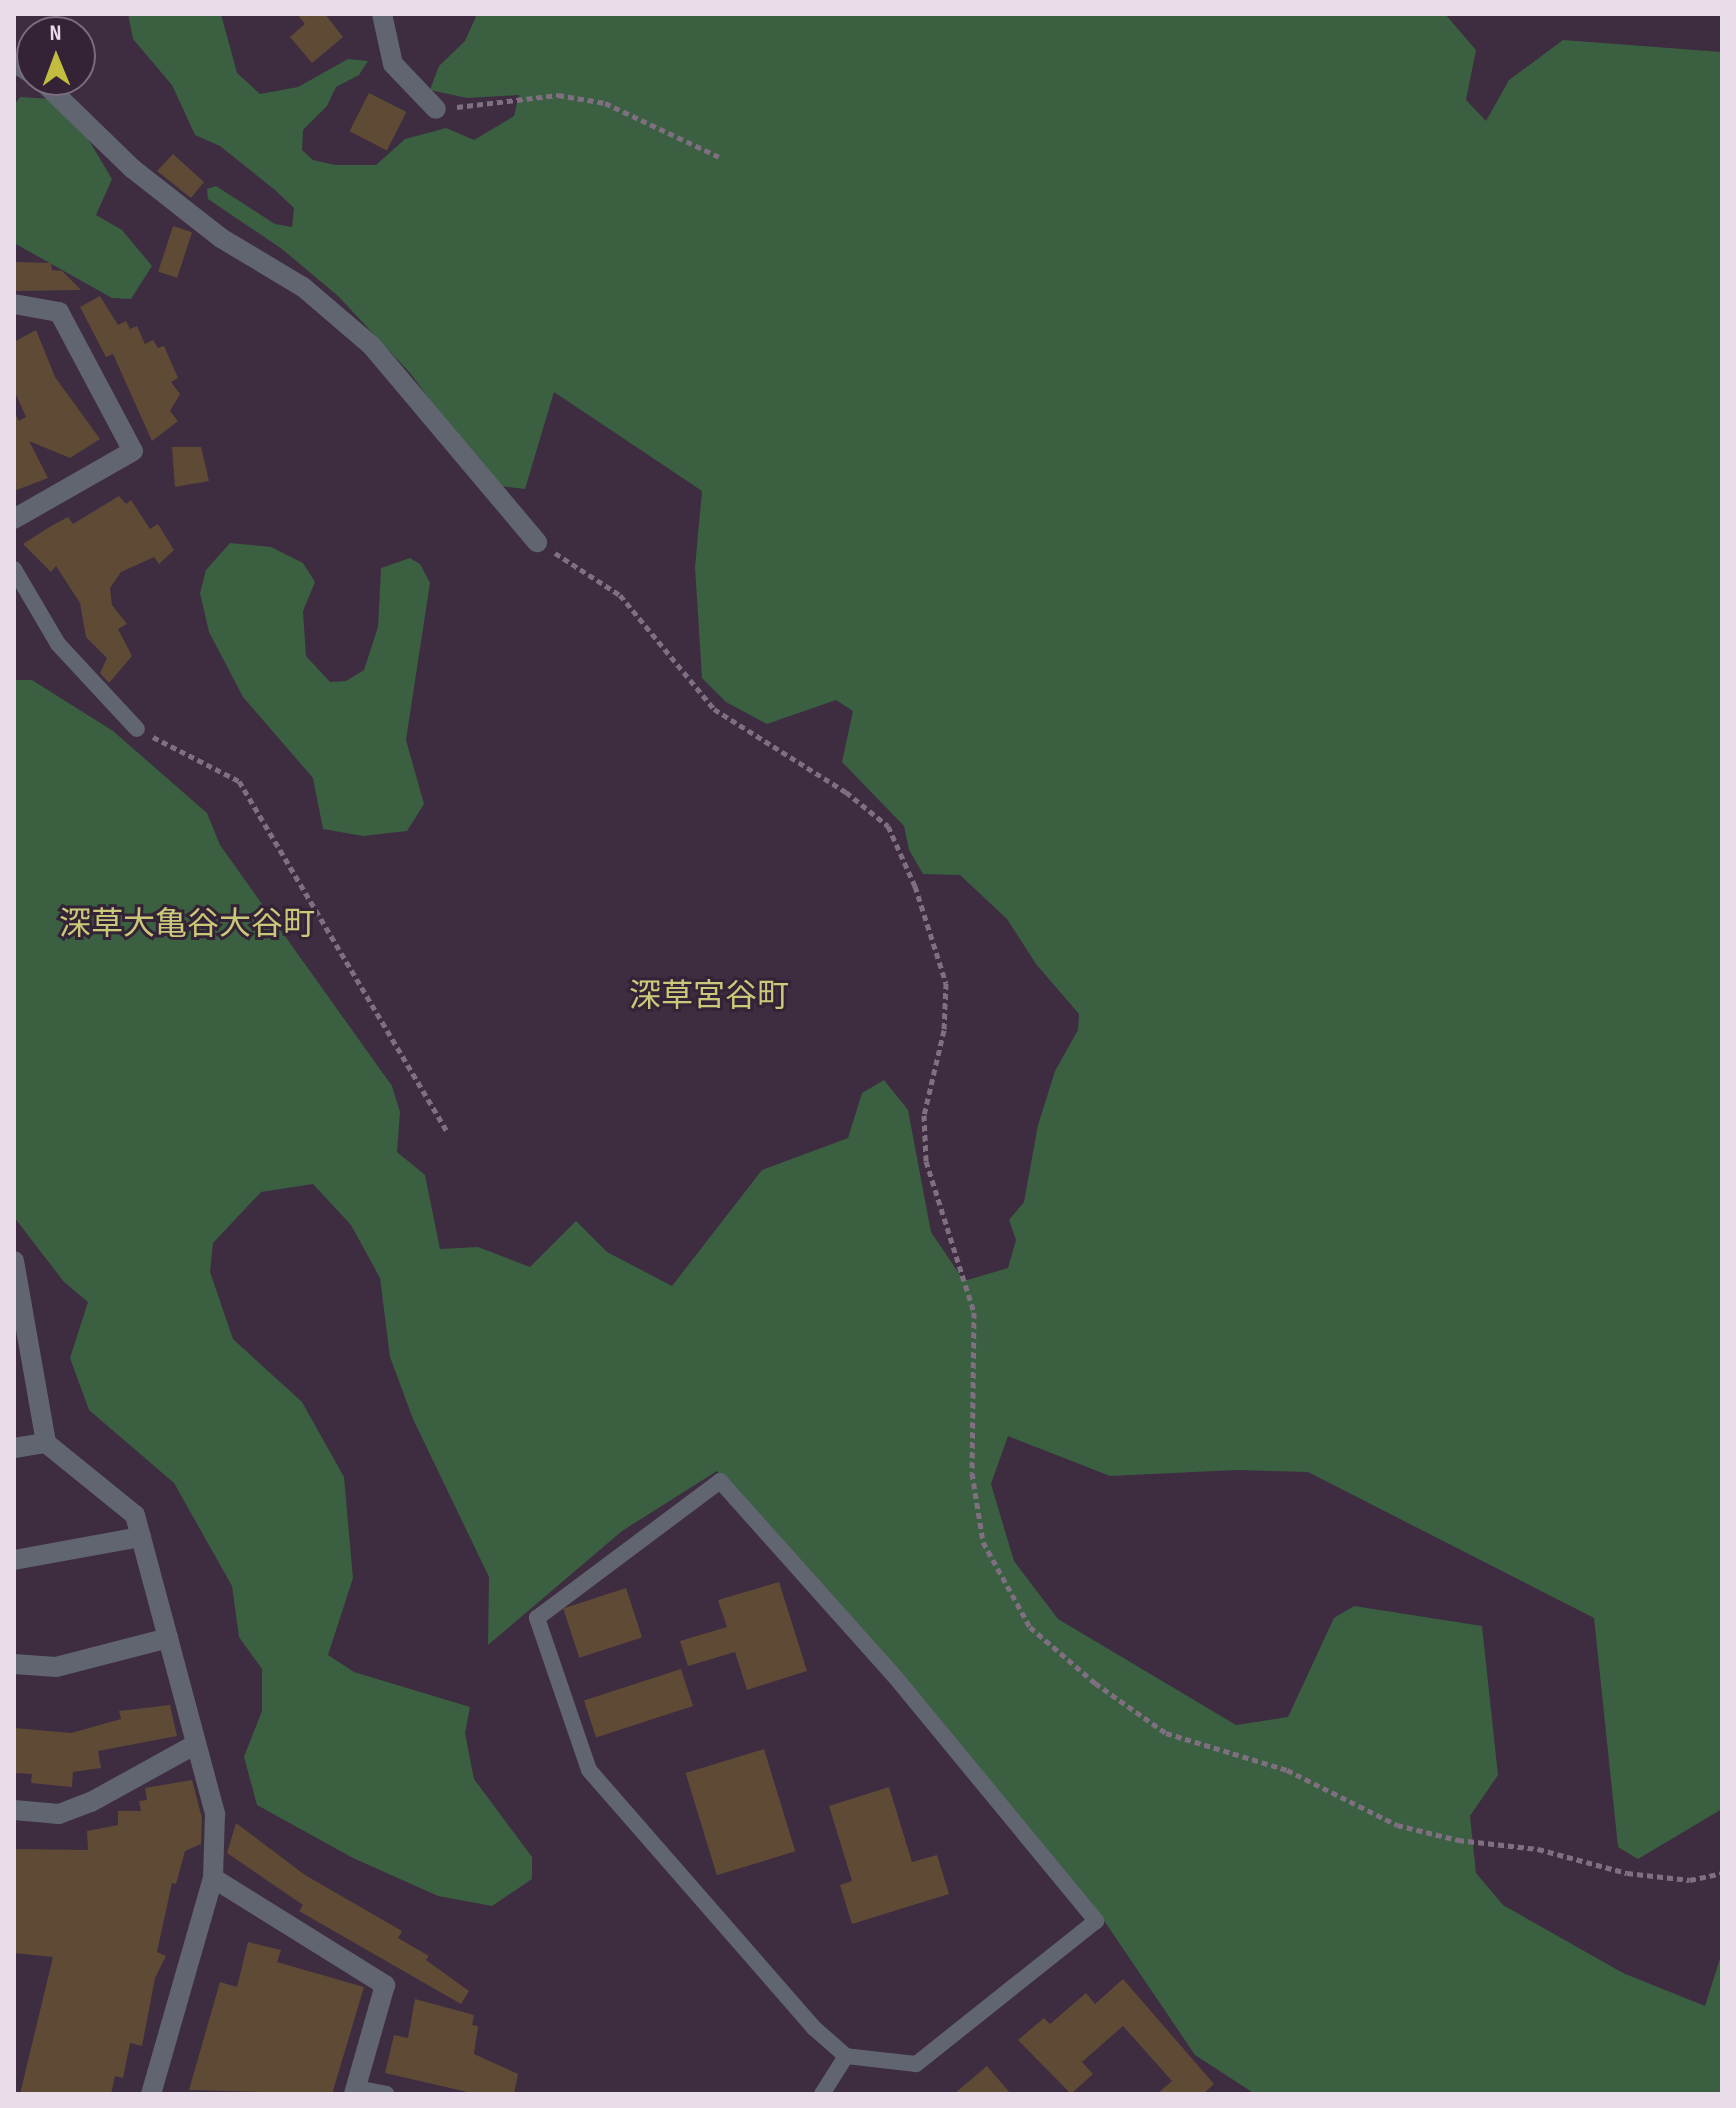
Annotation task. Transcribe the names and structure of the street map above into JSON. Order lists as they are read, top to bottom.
{
  "districts": ["深草大亀谷大谷町", "深草宮谷町"],
  "north": "top"
}
